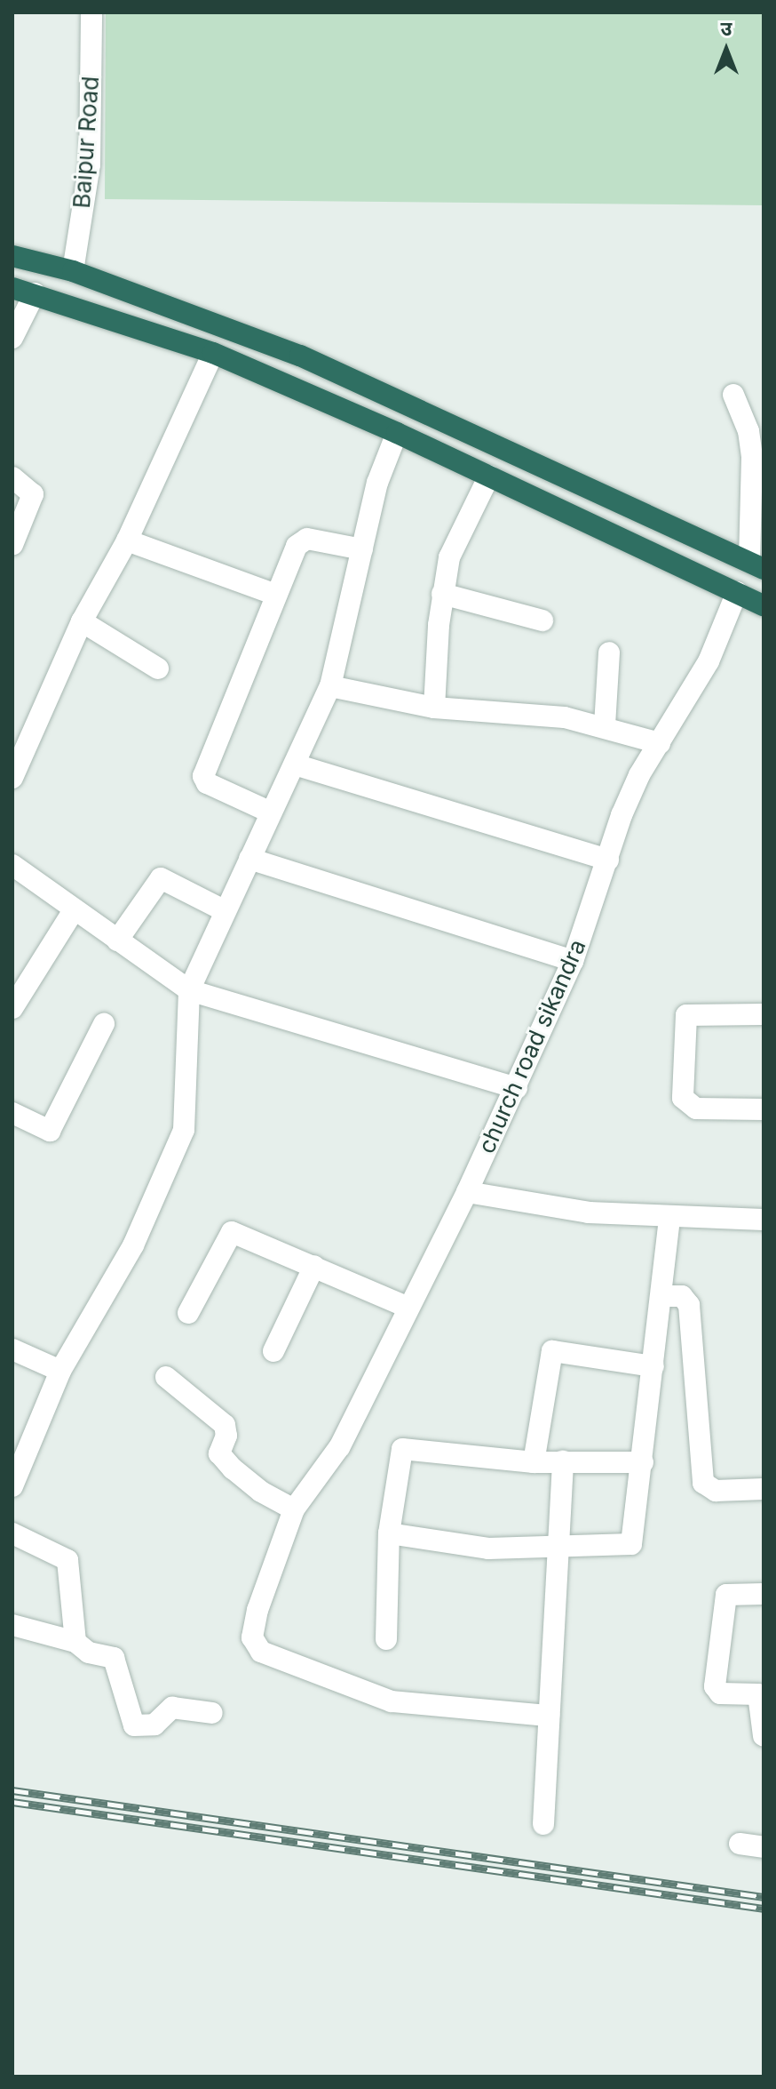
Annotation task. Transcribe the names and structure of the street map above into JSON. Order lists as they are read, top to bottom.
{
  "streets": {
    "street": ["Baipur Road", "church road sikandra"]
  },
  "north": "top"
}
